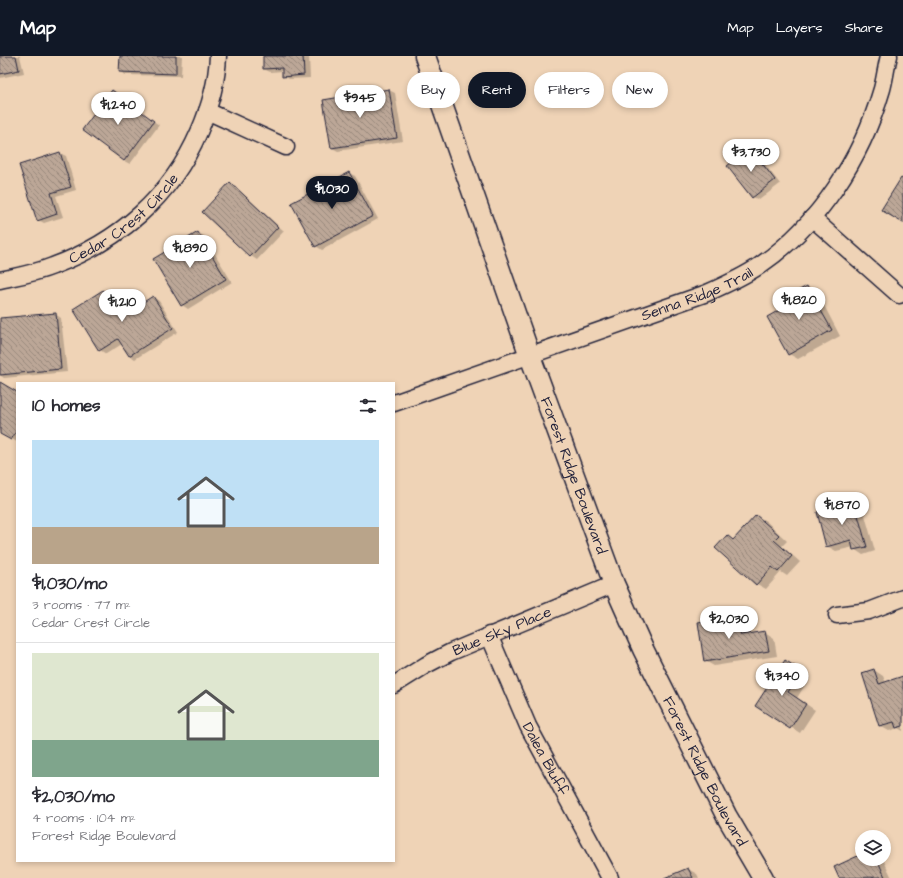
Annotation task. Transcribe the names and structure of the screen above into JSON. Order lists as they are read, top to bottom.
{
  "streets": {
    "street": [
      "Cedar Crest Circle",
      "Senna Ridge Trail",
      "Forest Ridge Boulevard",
      "Blue Sky Place",
      "Dalea Bluff"
    ]
  },
  "crossings": [
    ["Senna Ridge Trail", "Forest Ridge Boulevard"],
    ["Forest Ridge Boulevard", "Blue Sky Place"],
    ["Blue Sky Place", "Dalea Bluff"]
  ],
  "page": {
    "header": "Map",
    "nav": ["Map", "Layers", "Share"],
    "chip": [
      "Buy",
      "Rent",
      "Filters",
      "New"
    ],
    "price": [
      "$945",
      "$1,240",
      "$3,730",
      "$1,030",
      "$1,890",
      "$1,820",
      "$1,210",
      "$1,870",
      "$2,030",
      "$1,340"
    ],
    "heading": "10 homes",
    "list": [
      {
        "name": "$1,030/mo",
        "note": "3 rooms · 77 m² · Cedar Crest Circle"
      },
      {
        "name": "$2,030/mo",
        "note": "4 rooms · 104 m² · Forest Ridge Boulevard"
      }
    ]
  }
}
